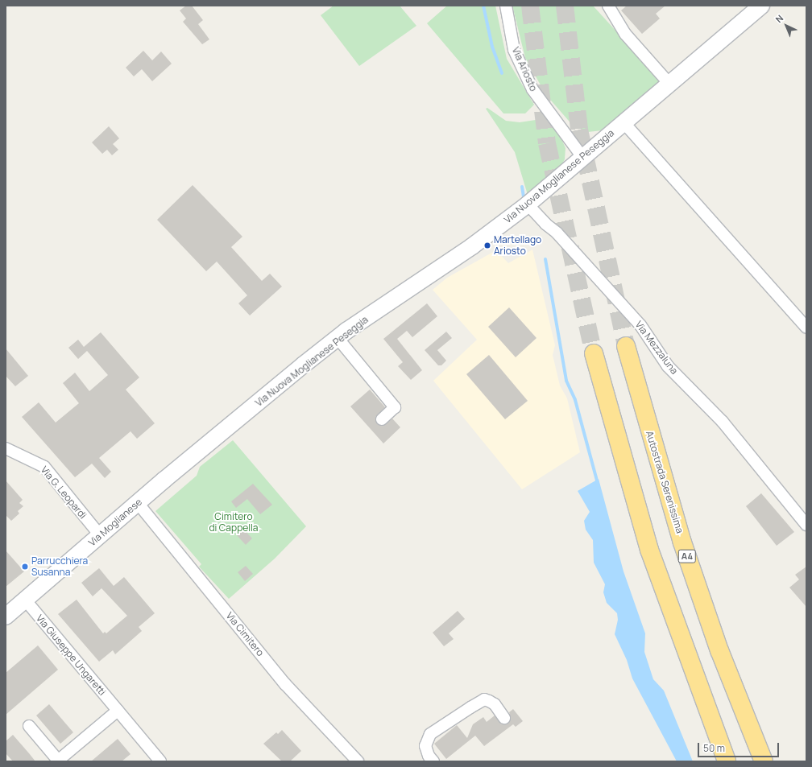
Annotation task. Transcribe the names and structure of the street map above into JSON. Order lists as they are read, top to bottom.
{
  "streets": {
    "highway": ["Autostrada Serenissima", "A4"],
    "main road": ["Via Nuova Moglianese Peseggia", "Via Moglianese"],
    "street": [
      "Via Ariosto",
      "Via Mezzaluna",
      "Via G. Leopardi",
      "Via Cimitero",
      "Via Giuseppe Ungaretti"
    ]
  },
  "crossings": [
    ["Via Ariosto", "Via Nuova Moglianese Peseggia"],
    ["Via Nuova Moglianese Peseggia", "Via Mezzaluna"],
    ["Via Nuova Moglianese Peseggia", "Via Moglianese"],
    ["Via G. Leopardi", "Via Moglianese"],
    ["Via Moglianese", "Via Cimitero"],
    ["Via Moglianese", "Via Giuseppe Ungaretti"]
  ],
  "parks": ["Cimitero di Cappella"],
  "places": ["Martellago Ariosto", "Parrucchiera Susanna"],
  "scale_bar": "50 m",
  "north": "top left"
}
